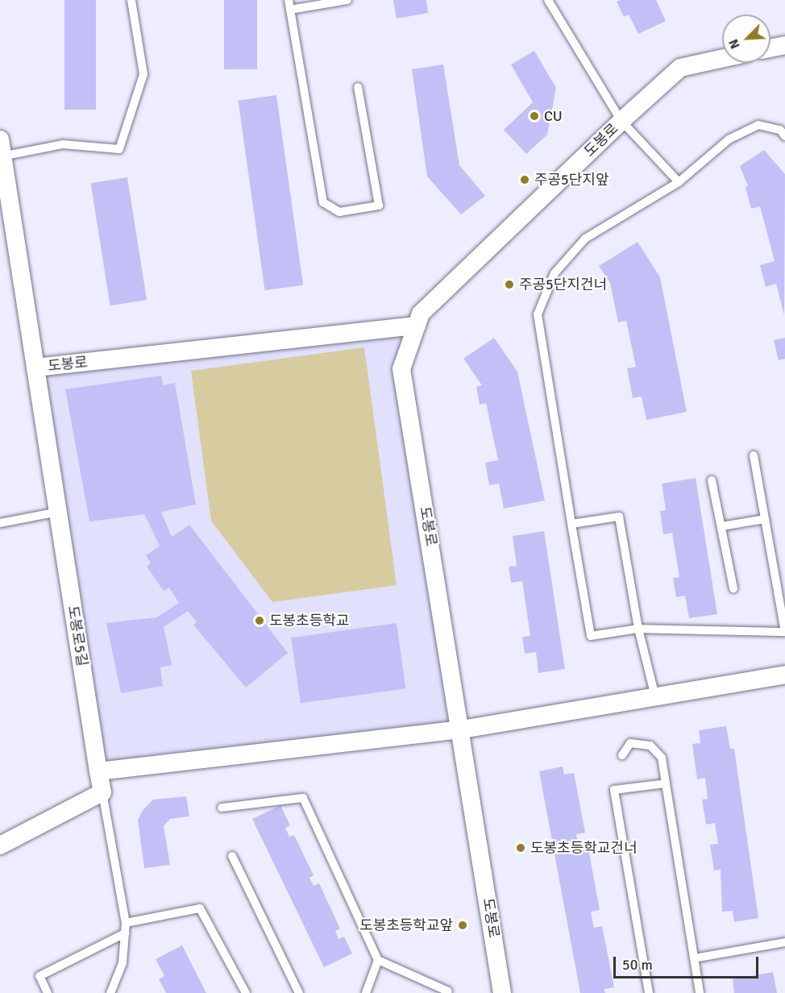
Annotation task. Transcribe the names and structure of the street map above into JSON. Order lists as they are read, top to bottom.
{
  "streets": {
    "street": ["도봉로", "도봉로5길"]
  },
  "crossings": [
    ["도봉로", "도봉로5길"]
  ],
  "places": [
    "CU",
    "주공5단지앞",
    "주공5단지건너",
    "도봉초등학교",
    "도봉초등학교건너",
    "도봉초등학교앞"
  ],
  "scale_bar": "50 m",
  "north": "bottom left"
}
